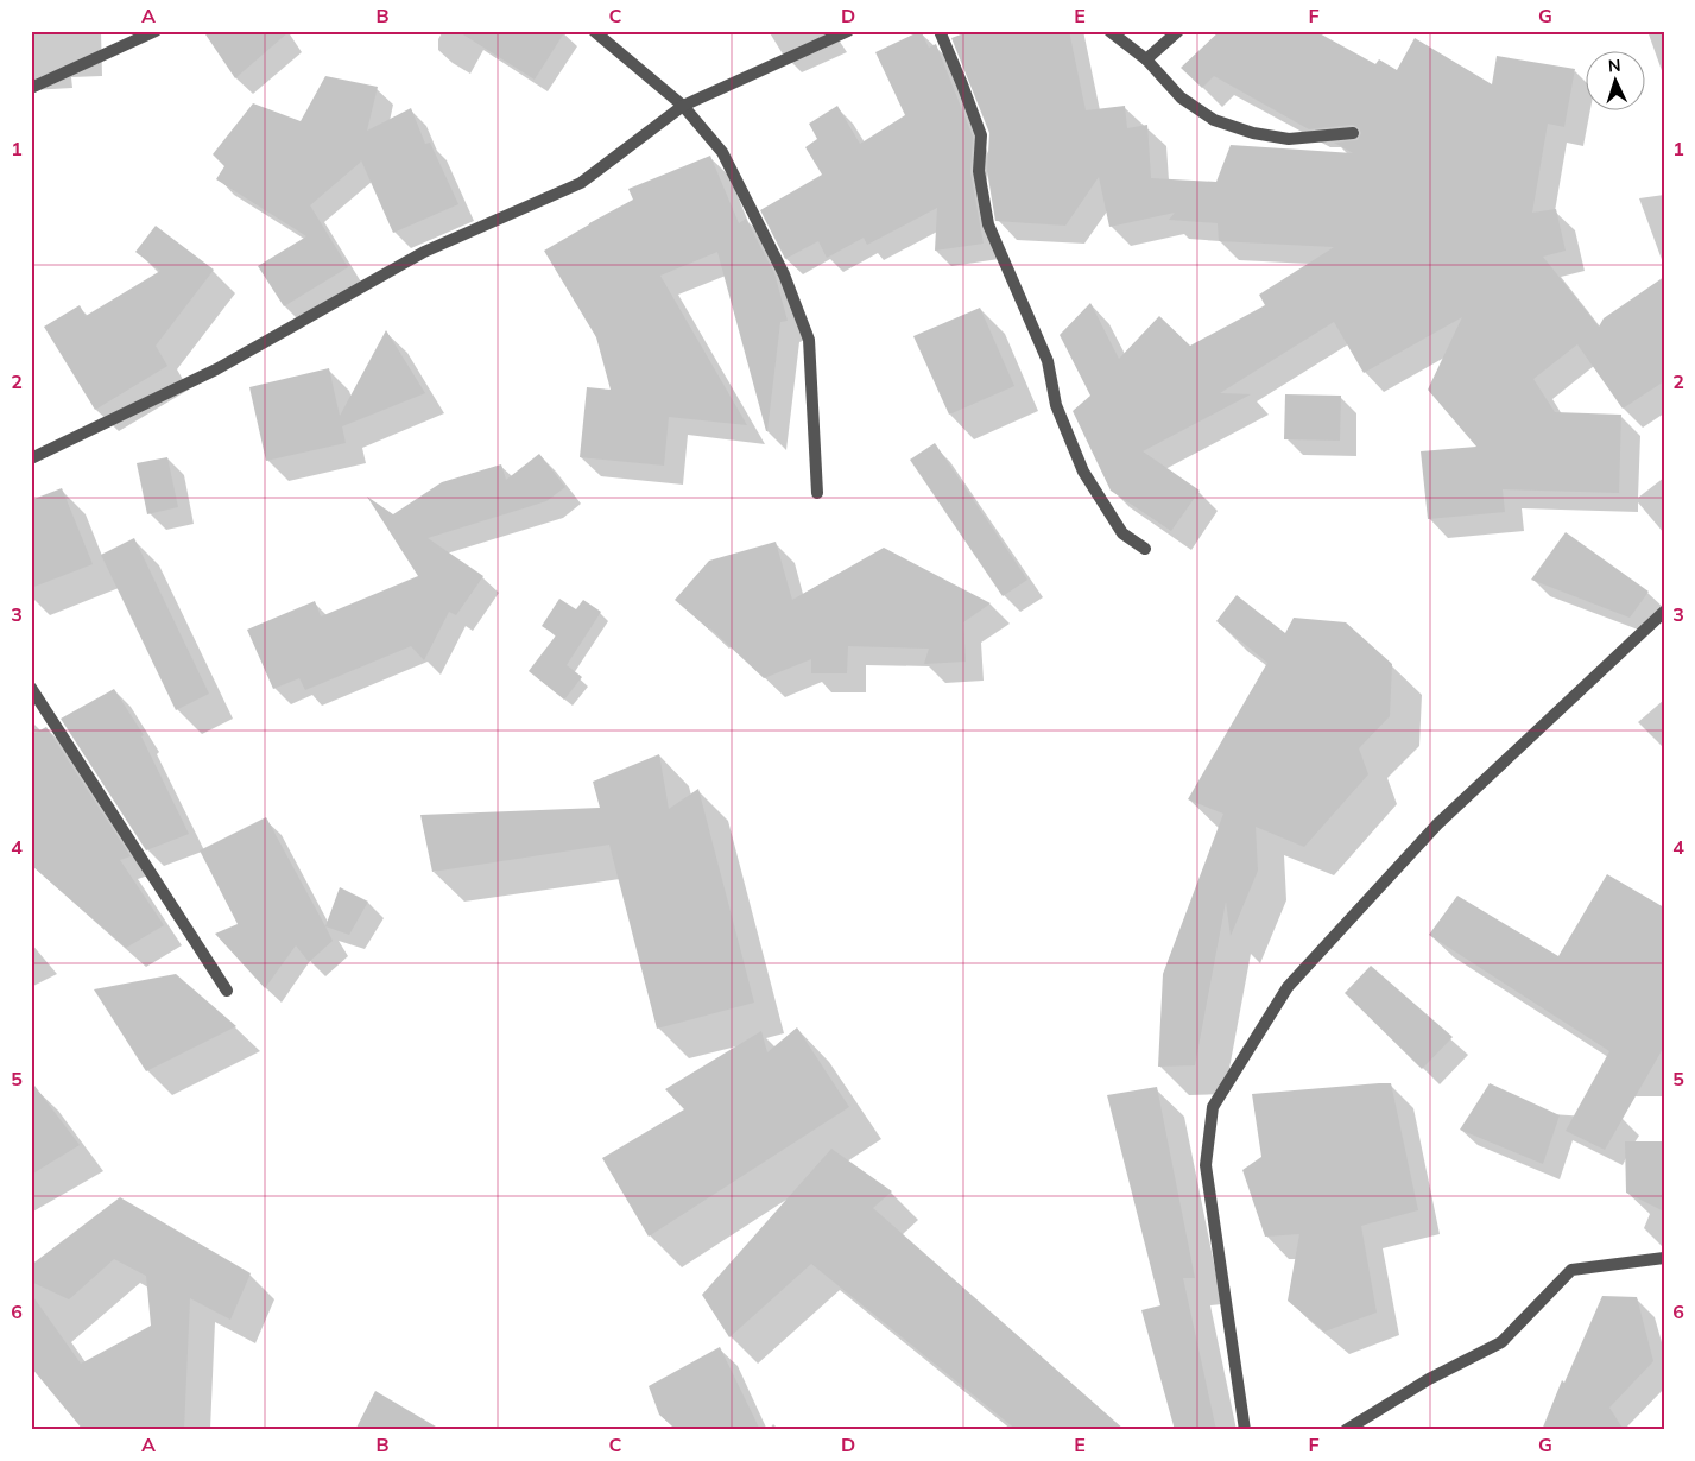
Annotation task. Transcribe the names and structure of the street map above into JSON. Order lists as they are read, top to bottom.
{
  "north": "top",
  "grid": {
    "columns": [
      "A",
      "B",
      "C",
      "D",
      "E",
      "F",
      "G"
    ],
    "rows": [
      "1",
      "2",
      "3",
      "4",
      "5",
      "6"
    ]
  }
}
